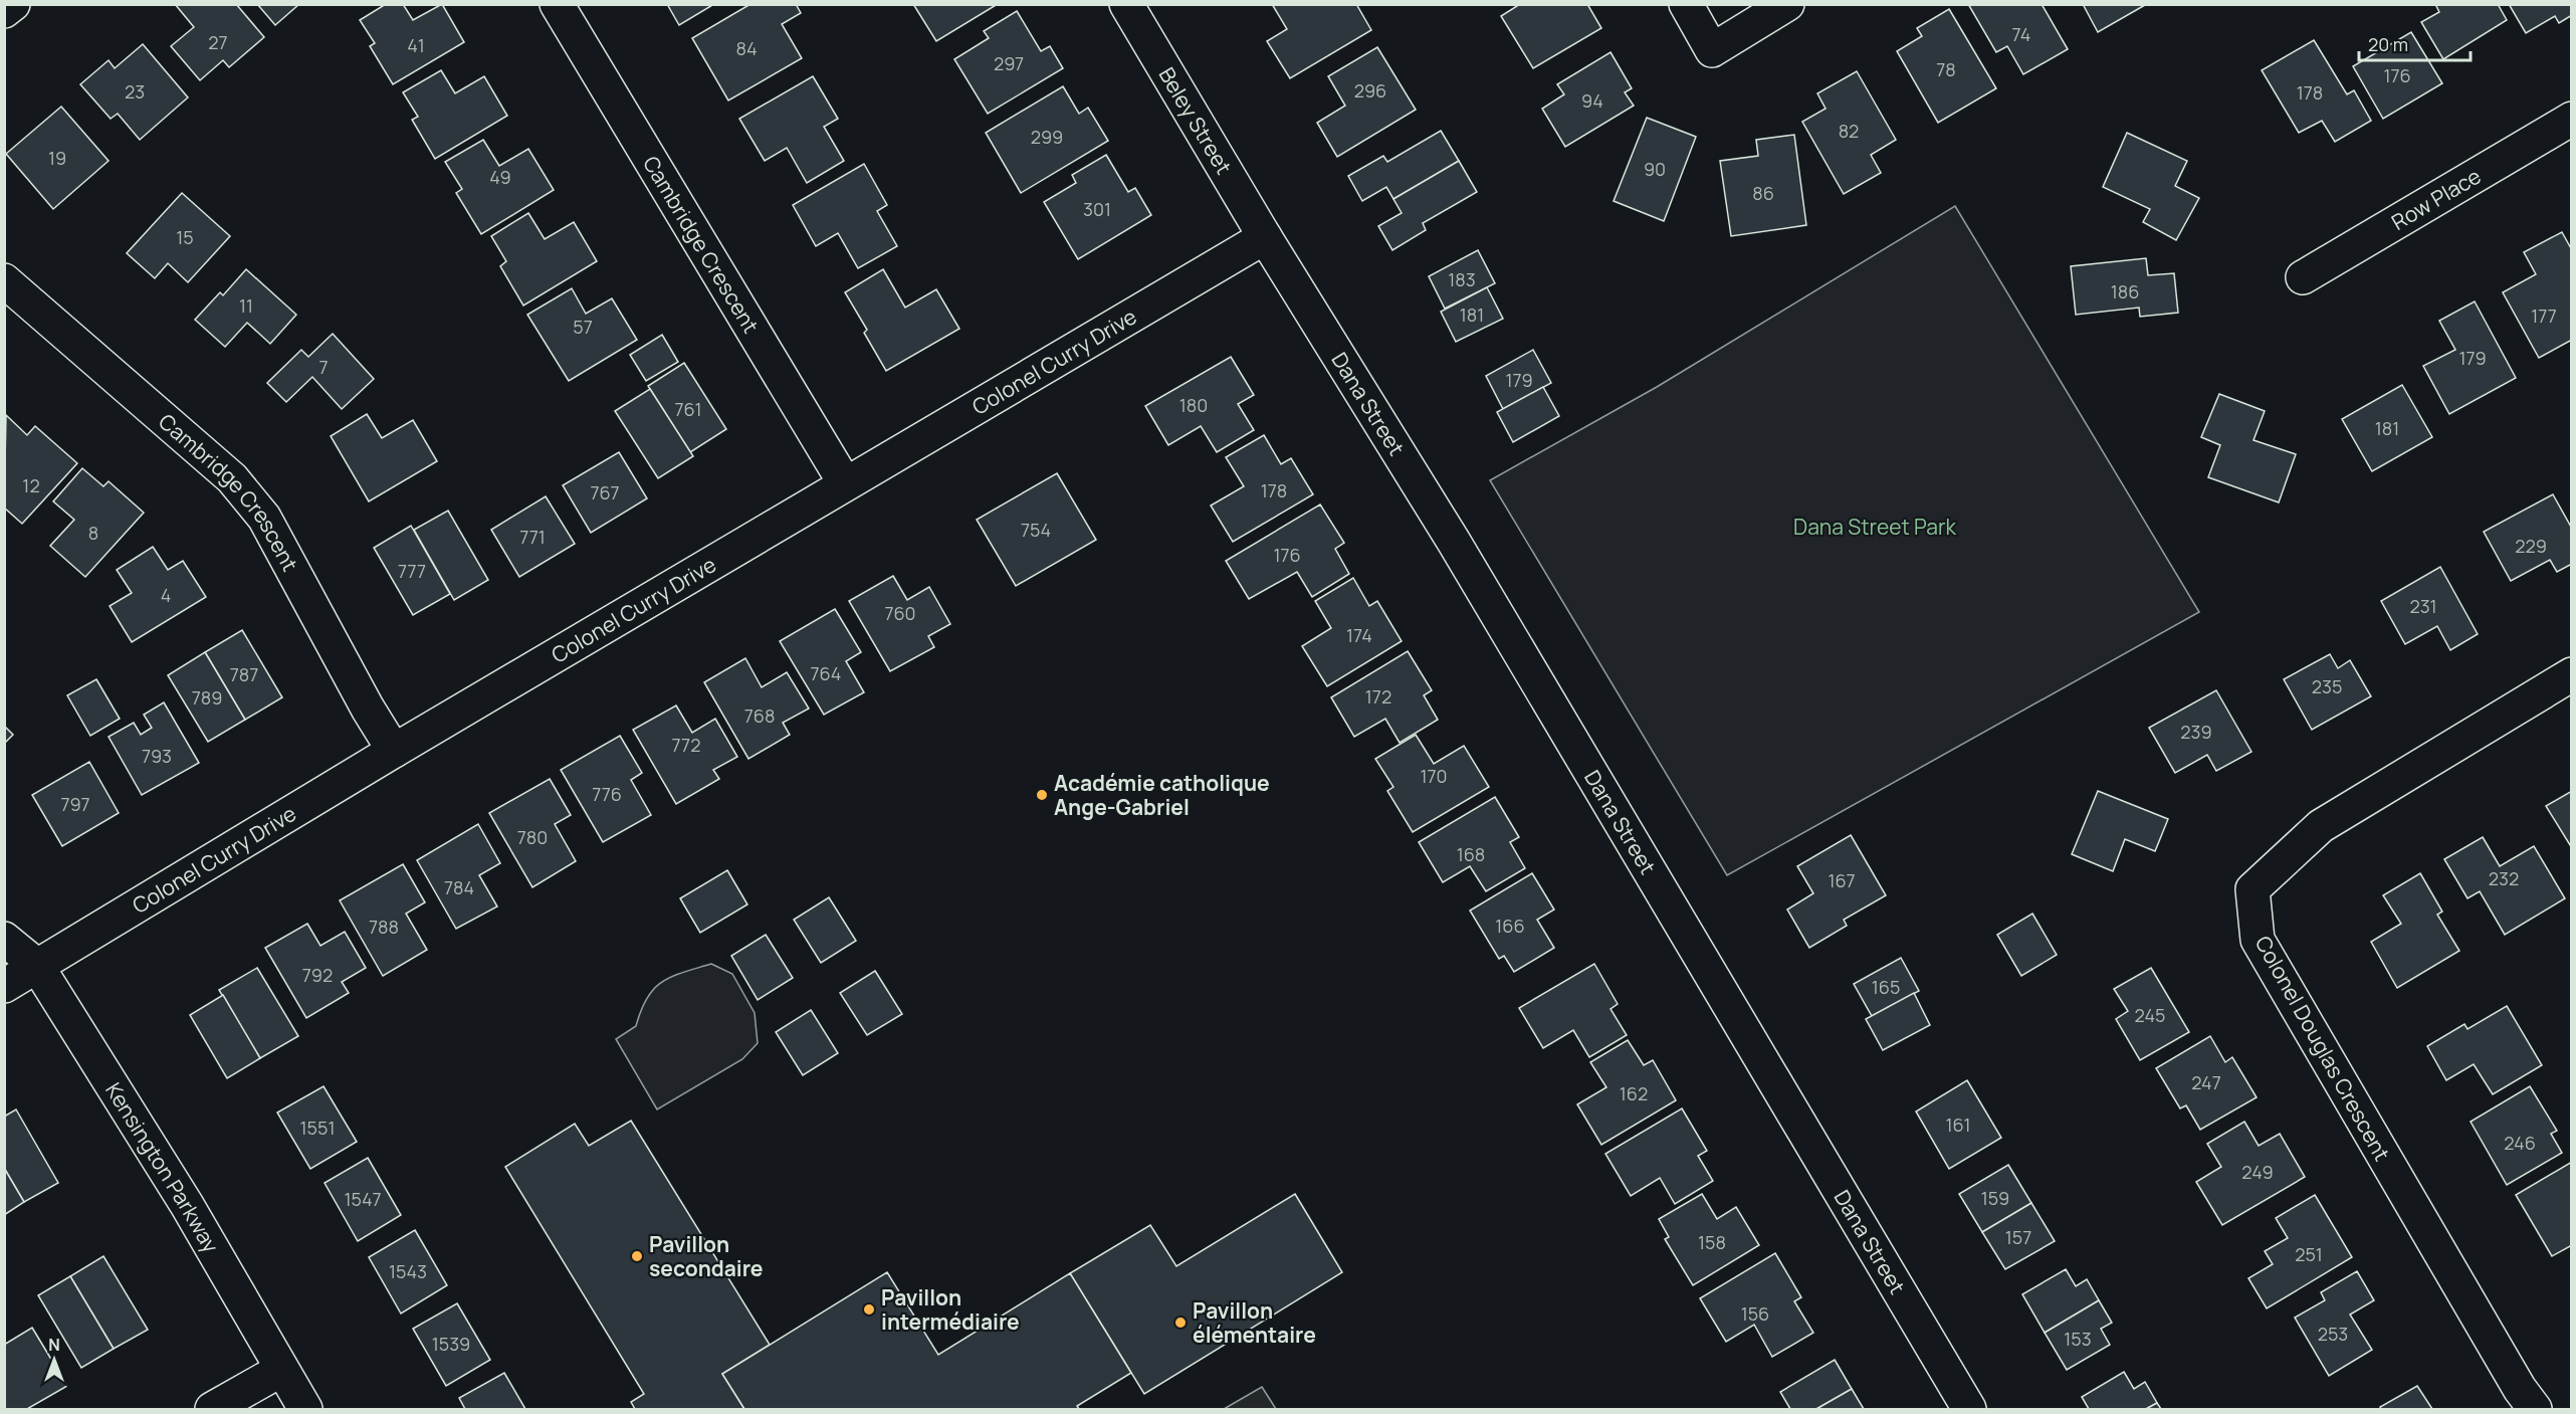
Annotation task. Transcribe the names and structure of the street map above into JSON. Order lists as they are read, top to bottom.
{
  "streets": {
    "street": [
      "Beley Street",
      "Row Place",
      "Cambridge Crescent",
      "Colonel Curry Drive",
      "Dana Street",
      "Colonel Douglas Crescent",
      "Kensington Parkway"
    ]
  },
  "crossings": [
    ["Beley Street", "Colonel Curry Drive"],
    ["Beley Street", "Dana Street"],
    ["Cambridge Crescent", "Colonel Curry Drive"],
    ["Colonel Curry Drive", "Dana Street"],
    ["Colonel Curry Drive", "Kensington Parkway"]
  ],
  "parks": ["Dana Street Park"],
  "places": [
    "Académie catholique Ange-Gabriel",
    "Pavillon secondaire",
    "Pavillon intermédiaire",
    "Pavillon élémentaire"
  ],
  "house_numbers": [
    "74",
    "27",
    "41",
    "84",
    "297",
    "78",
    "176",
    "296",
    "23",
    "178",
    "94",
    "82",
    "299",
    "19",
    "90",
    "49",
    "86",
    "301",
    "15",
    "183",
    "186",
    "11",
    "181",
    "177",
    "57",
    "179",
    "7",
    "179",
    "180",
    "761",
    "181",
    "12",
    "178",
    "767",
    "754",
    "8",
    "771",
    "229",
    "176",
    "777",
    "4",
    "231",
    "760",
    "174",
    "764",
    "787",
    "235",
    "172",
    "789",
    "768",
    "239",
    "772",
    "793",
    "170",
    "776",
    "797",
    "780",
    "168",
    "232",
    "167",
    "784",
    "166",
    "788",
    "792",
    "165",
    "245",
    "247",
    "162",
    "161",
    "1551",
    "246",
    "249",
    "159",
    "1547",
    "157",
    "158",
    "251",
    "1543",
    "156",
    "253",
    "153",
    "1539"
  ],
  "scale_bar": "20 m",
  "north": "top"
}
